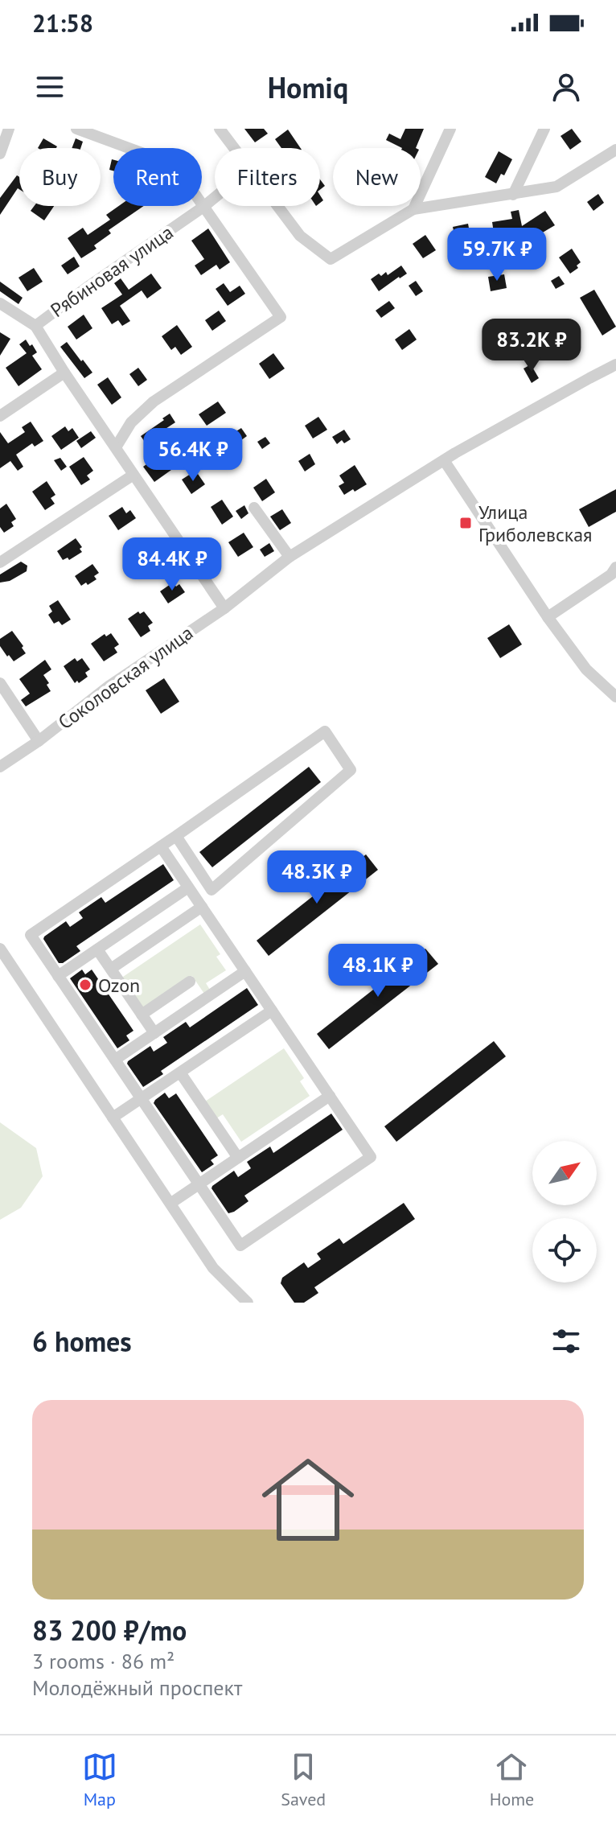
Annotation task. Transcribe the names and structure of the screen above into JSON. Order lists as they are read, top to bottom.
{
  "streets": {
    "street": ["Рябиновая улица", "Соколовская улица"]
  },
  "places": {
    "transit": ["Улица Гриболевская"],
    "other": ["Ozon"]
  },
  "north": "top right",
  "page": {
    "status": "21:58",
    "header": "Homiq",
    "chip": [
      "Buy",
      "Rent",
      "Filters",
      "New"
    ],
    "price": [
      "59.7K ₽",
      "83.2K ₽",
      "56.4K ₽",
      "84.4K ₽",
      "48.3K ₽",
      "48.1K ₽"
    ],
    "heading": "6 homes",
    "list": [
      {
        "name": "83 200 ₽/mo",
        "note": "3 rooms · 86 m² · Молодёжный проспект"
      }
    ],
    "tabs": ["Map", "Saved", "Home"]
  }
}
